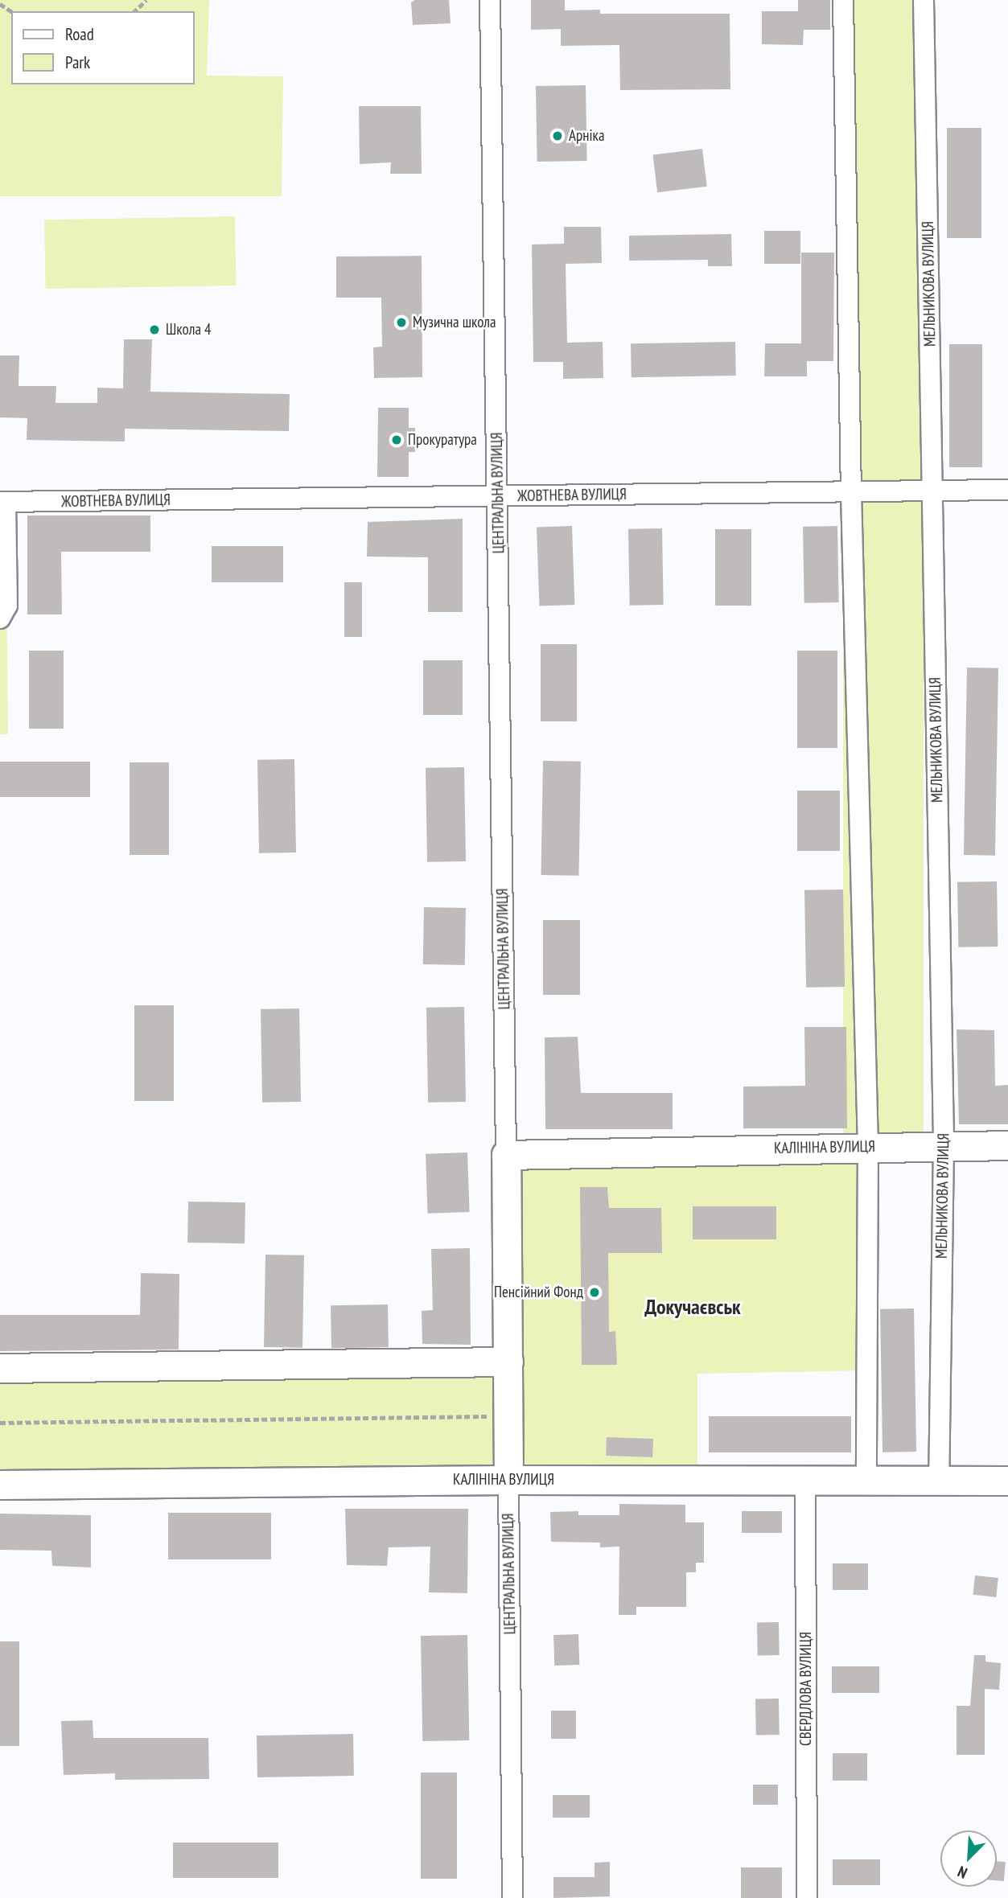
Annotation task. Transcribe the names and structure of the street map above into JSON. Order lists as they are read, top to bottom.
{
  "streets": {
    "main road": ["ЦЕНТРАЛЬНА ВУЛИЦЯ", "КАЛІНІНА ВУЛИЦЯ"],
    "street": ["МЕЛЬНИКОВА ВУЛИЦЯ", "ЖОВТНЕВА ВУЛИЦЯ", "СВЕРДЛОВА ВУЛИЦЯ"]
  },
  "crossings": [
    ["МЕЛЬНИКОВА ВУЛИЦЯ", "ЖОВТНЕВА ВУЛИЦЯ"],
    ["МЕЛЬНИКОВА ВУЛИЦЯ", "КАЛІНІНА ВУЛИЦЯ"],
    ["ЦЕНТРАЛЬНА ВУЛИЦЯ", "ЖОВТНЕВА ВУЛИЦЯ"],
    ["ЦЕНТРАЛЬНА ВУЛИЦЯ", "КАЛІНІНА ВУЛИЦЯ"],
    ["КАЛІНІНА ВУЛИЦЯ", "СВЕРДЛОВА ВУЛИЦЯ"]
  ],
  "districts": ["Докучаєвськ"],
  "places": [
    "Арніка",
    "Музична школа",
    "Школа 4",
    "Прокуратура",
    "Пенсійний Фонд"
  ],
  "legend": ["Road", "Park"],
  "north": "bottom left"
}
